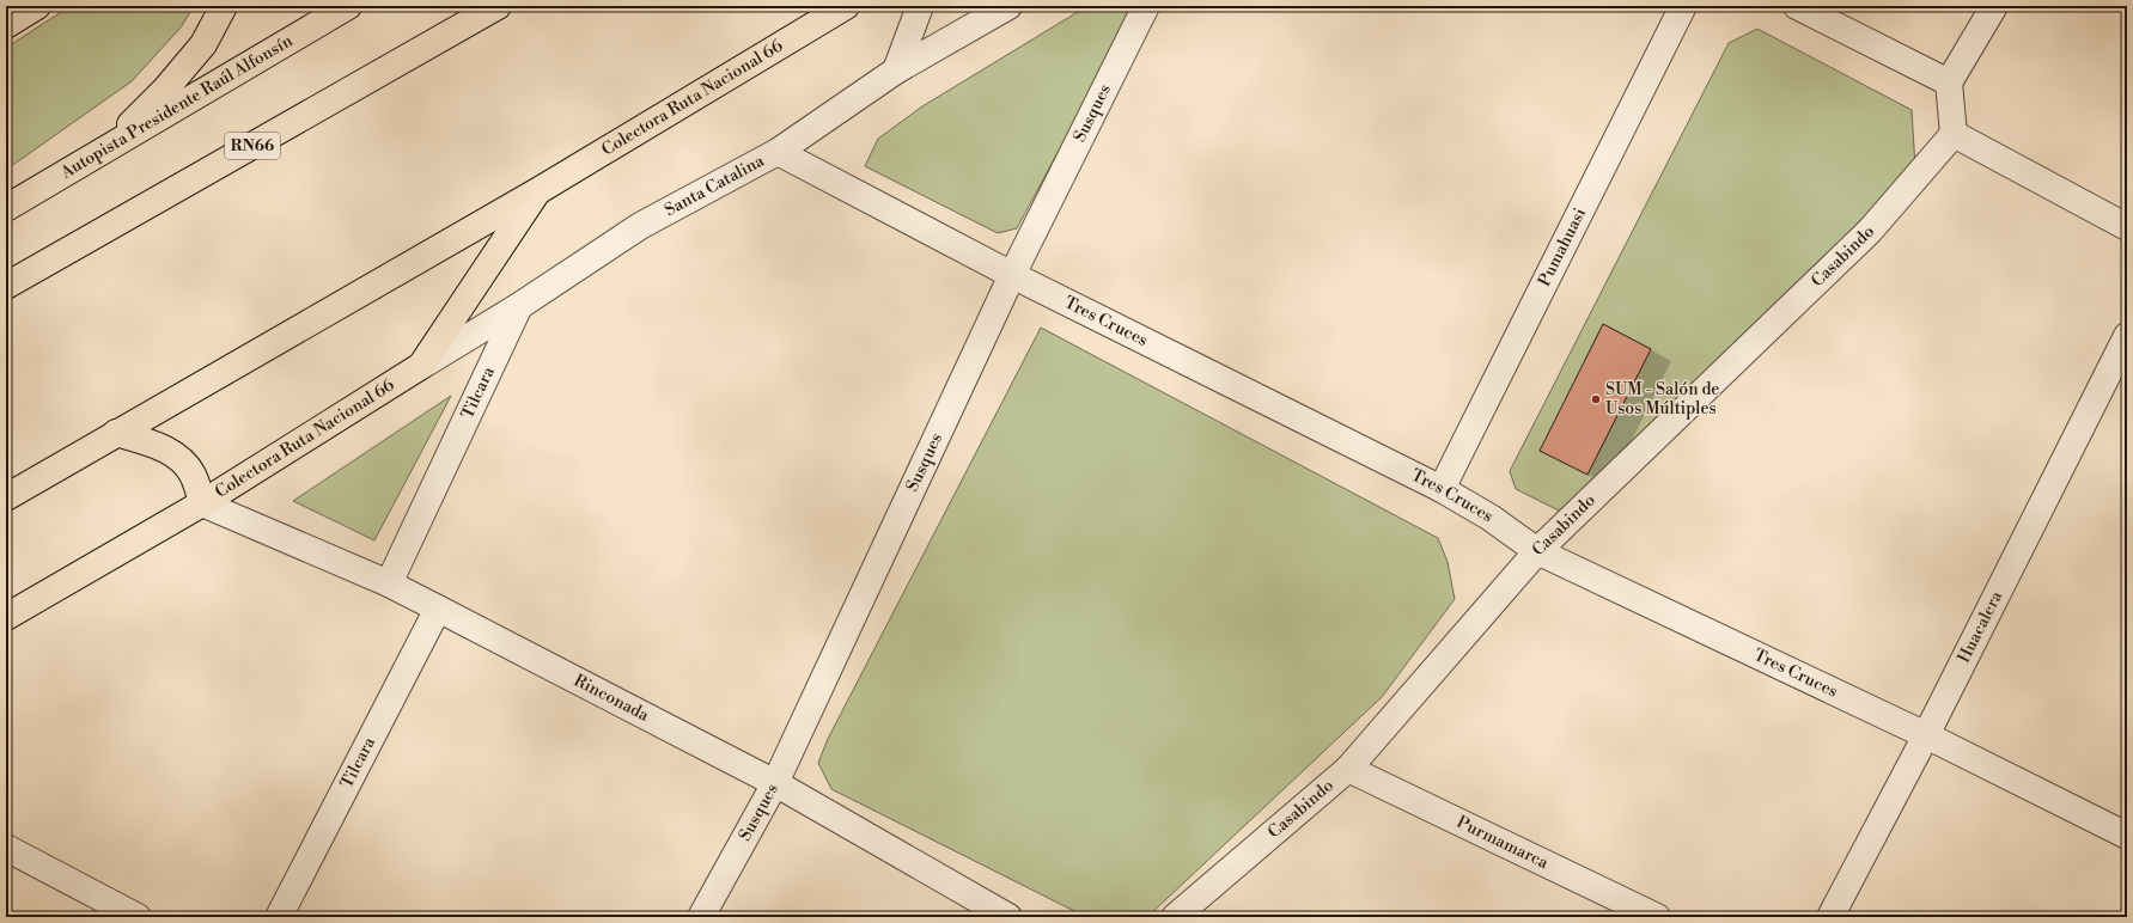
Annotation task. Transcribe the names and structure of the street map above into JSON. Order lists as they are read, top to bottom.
{
  "streets": {
    "main road": ["Colectora Ruta Nacional 66", "Autopista Presidente Raúl Alfonsín", "RN66"],
    "street": [
      "Susques",
      "Santa Catalina",
      "Pumahuasi",
      "Casabindo",
      "Tres Cruces",
      "Tilcara",
      "Huacalera",
      "Rinconada",
      "Purmamarca"
    ]
  },
  "crossings": [
    ["Colectora Ruta Nacional 66", "Santa Catalina"],
    ["Colectora Ruta Nacional 66", "Rinconada"],
    ["Susques", "Tres Cruces"],
    ["Susques", "Rinconada"],
    ["Santa Catalina", "Tres Cruces"],
    ["Santa Catalina", "Tilcara"],
    ["Pumahuasi", "Tres Cruces"],
    ["Casabindo", "Tres Cruces"],
    ["Casabindo", "Purmamarca"],
    ["Tres Cruces", "Huacalera"],
    ["Tilcara", "Rinconada"]
  ],
  "places": ["SUM - Salón de Usos Múltiples"]
}
